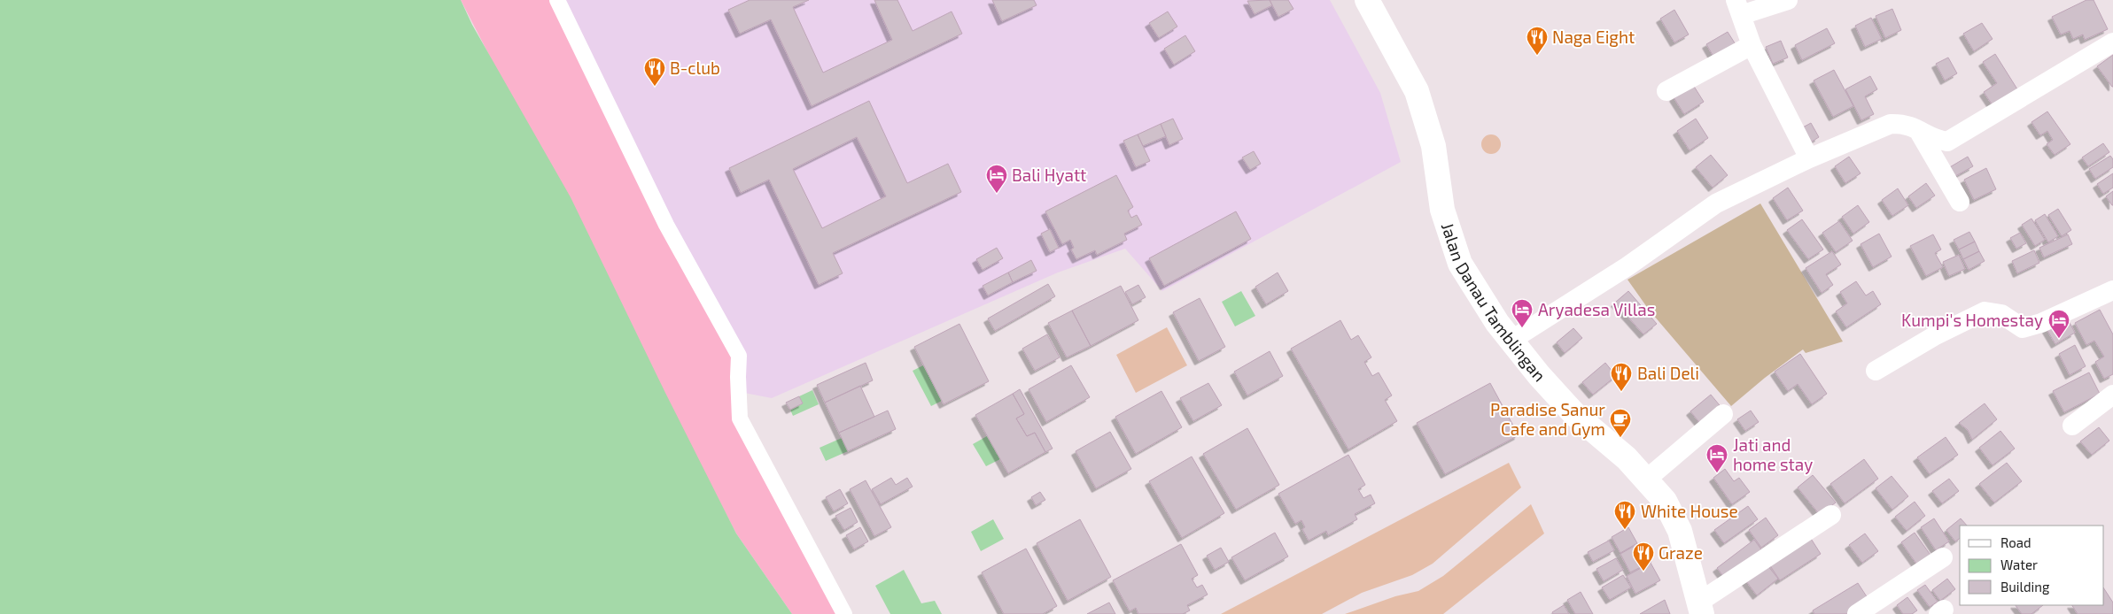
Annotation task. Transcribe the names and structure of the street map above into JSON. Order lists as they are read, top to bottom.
{
  "streets": {
    "street": ["Jalan Danau Tamblingan"]
  },
  "places": {
    "restaurant": [
      "Naga Eight",
      "B-club",
      "Bali Deli",
      "White House",
      "Graze"
    ],
    "hotel": [
      "Bali Hyatt",
      "Aryadesa Villas",
      "Kumpi's Homestay",
      "Jati and home stay"
    ],
    "cafe": ["Paradise Sanur Cafe and Gym"]
  },
  "legend": ["Road", "Water", "Building"]
}
